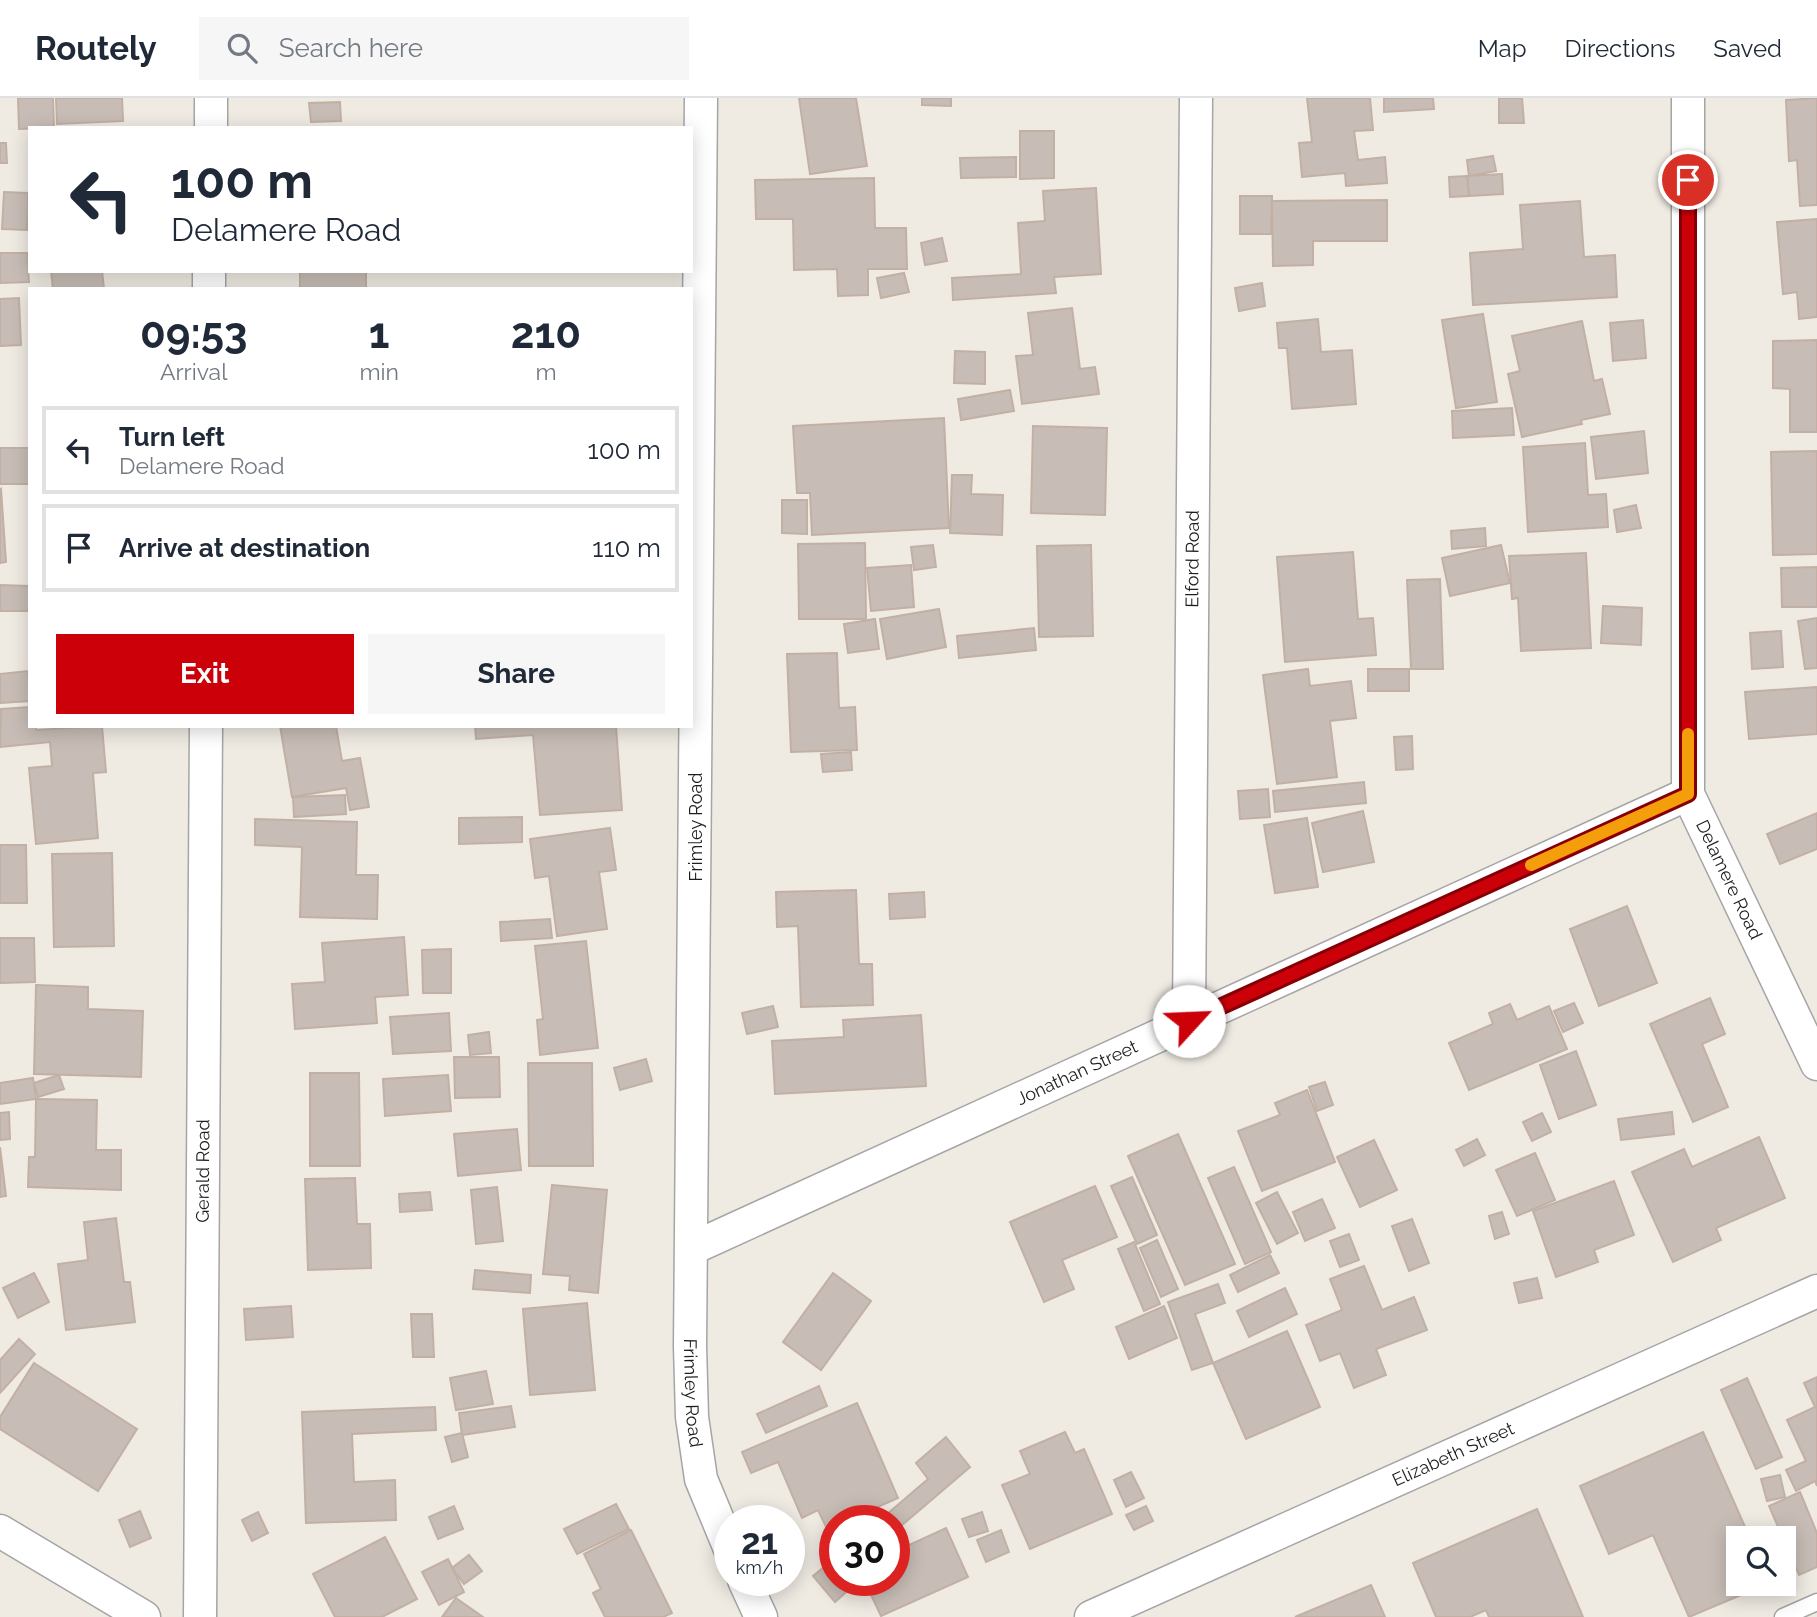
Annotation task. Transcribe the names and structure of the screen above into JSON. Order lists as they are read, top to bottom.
{
  "streets": {
    "street": [
      "Elford Road",
      "Frimley Road",
      "Delamere Road",
      "Jonathan Street",
      "Gerald Road",
      "Elizabeth Street"
    ]
  },
  "crossings": [
    ["Elford Road", "Jonathan Street"],
    ["Frimley Road", "Jonathan Street"],
    ["Delamere Road", "Jonathan Street"]
  ],
  "page": {
    "header": "Routely",
    "search": "Search here",
    "nav": ["Map", "Directions", "Saved"],
    "turn": ["100 m", "Delamere Road"],
    "eta": [
      "09:53",
      "Arrival",
      "1",
      "min",
      "210",
      "m"
    ],
    "list": [
      {
        "name": "Turn left",
        "note": "Delamere Road",
        "value": "100 m"
      },
      {
        "name": "Arrive at destination",
        "value": "110 m"
      }
    ],
    "buttons": ["Exit", "Share"],
    "speed": "21 km/h",
    "limit": "30"
  }
}
